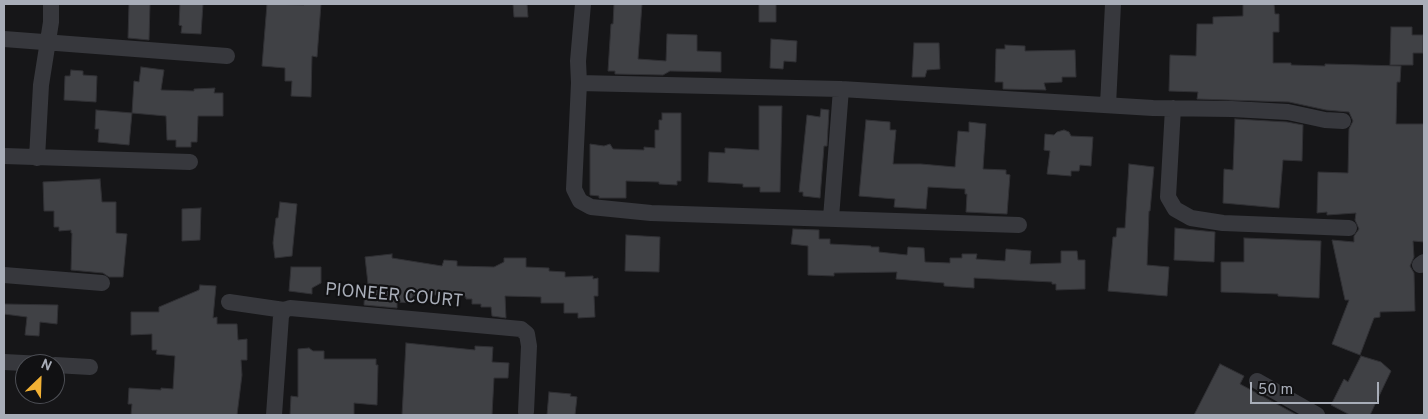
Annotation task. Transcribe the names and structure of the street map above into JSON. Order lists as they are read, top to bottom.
{
  "streets": {
    "street": ["PIONEER COURT"]
  },
  "scale_bar": "50 m",
  "north": "top right"
}
